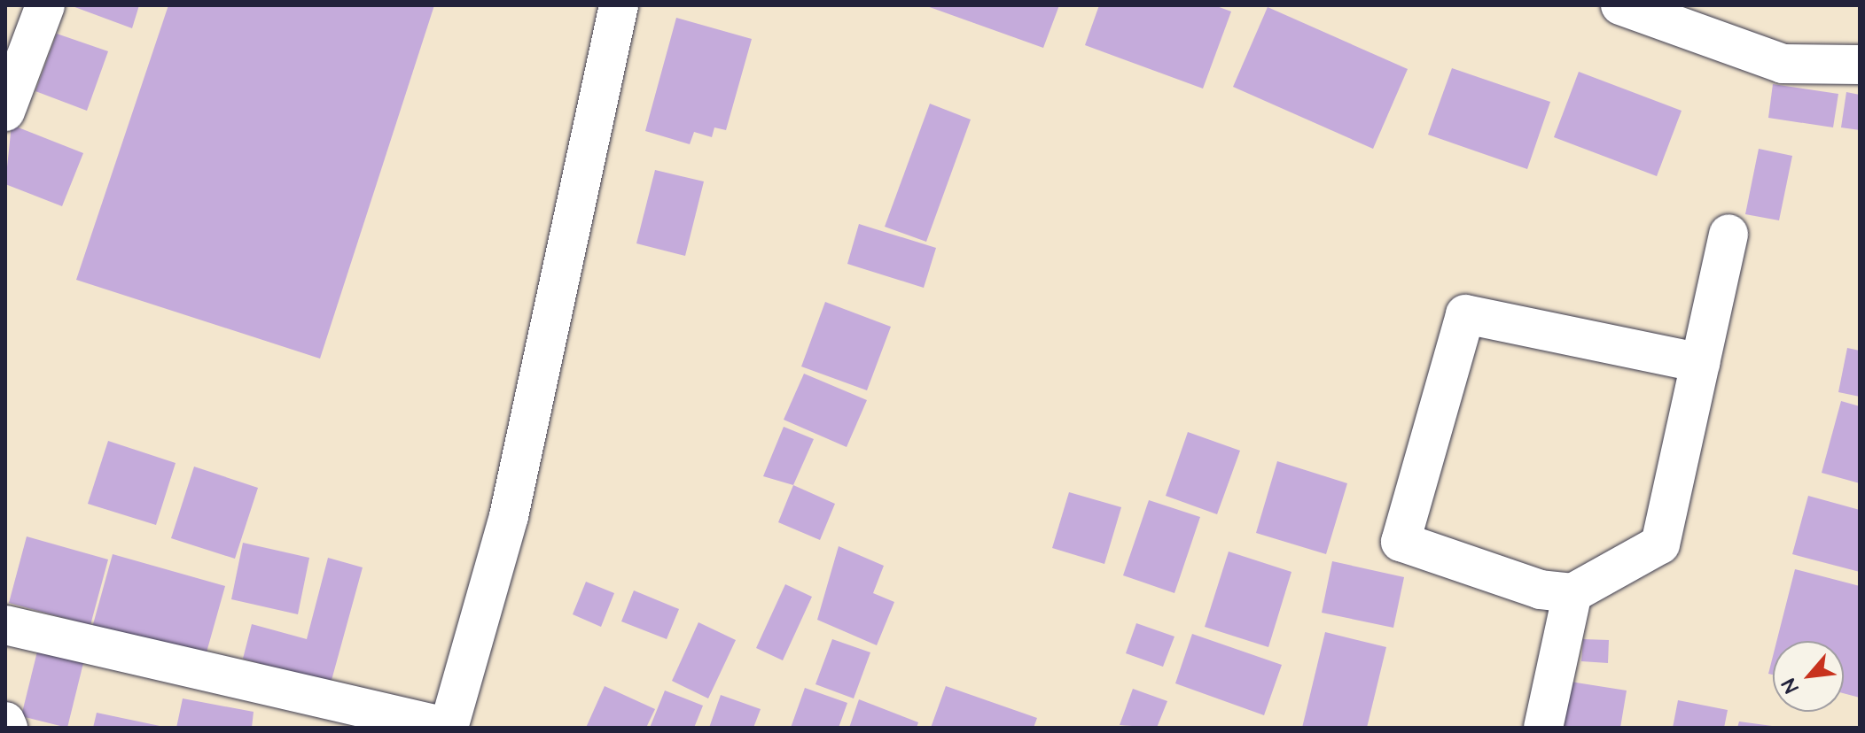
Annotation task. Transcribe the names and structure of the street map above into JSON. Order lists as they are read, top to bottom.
{
  "north": "bottom left"
}
